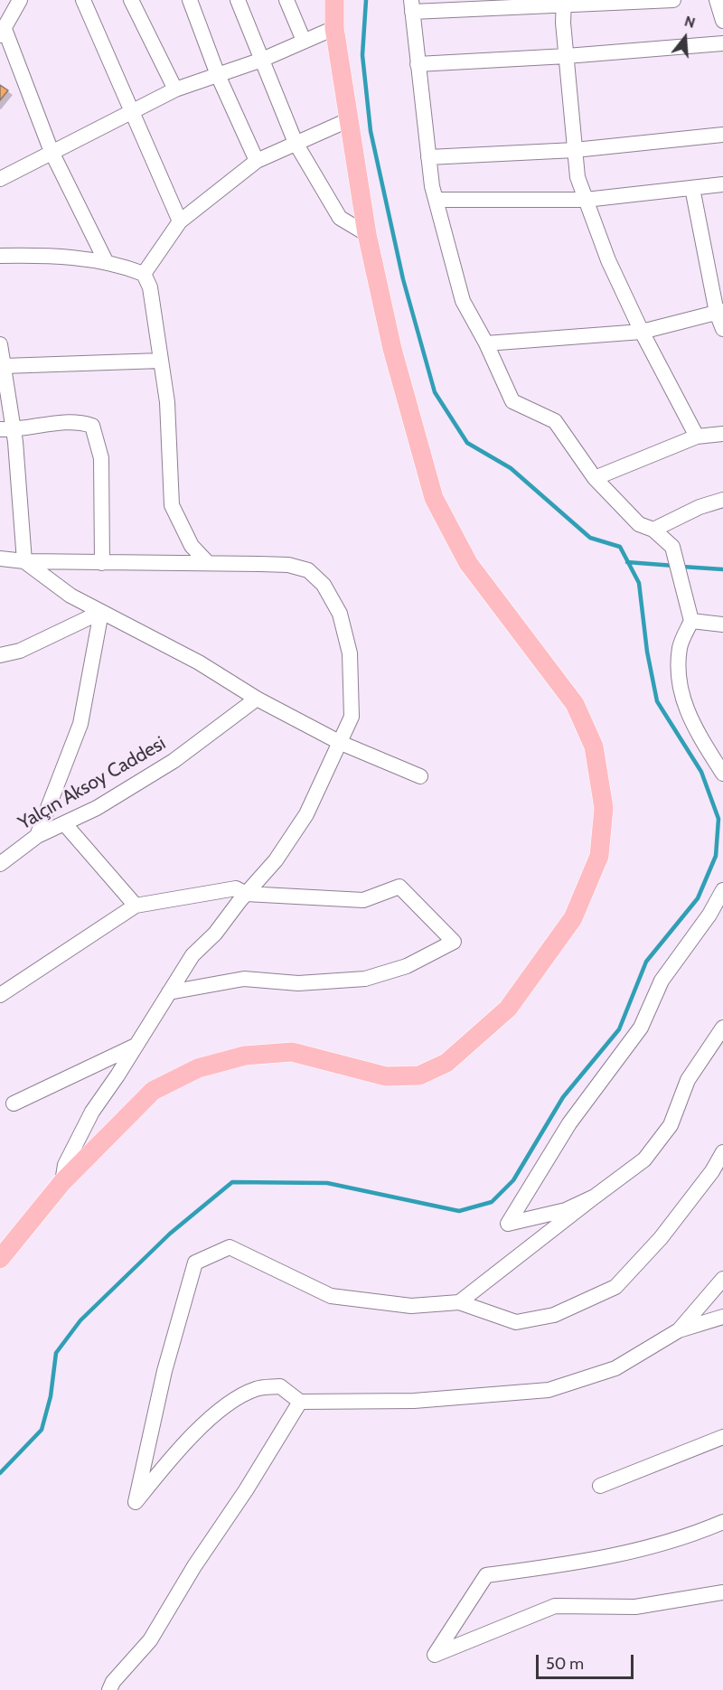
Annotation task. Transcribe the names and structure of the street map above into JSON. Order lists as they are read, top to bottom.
{
  "streets": {
    "street": ["Yalçın Aksoy Caddesi"]
  },
  "scale_bar": "50 m",
  "north": "top"
}
